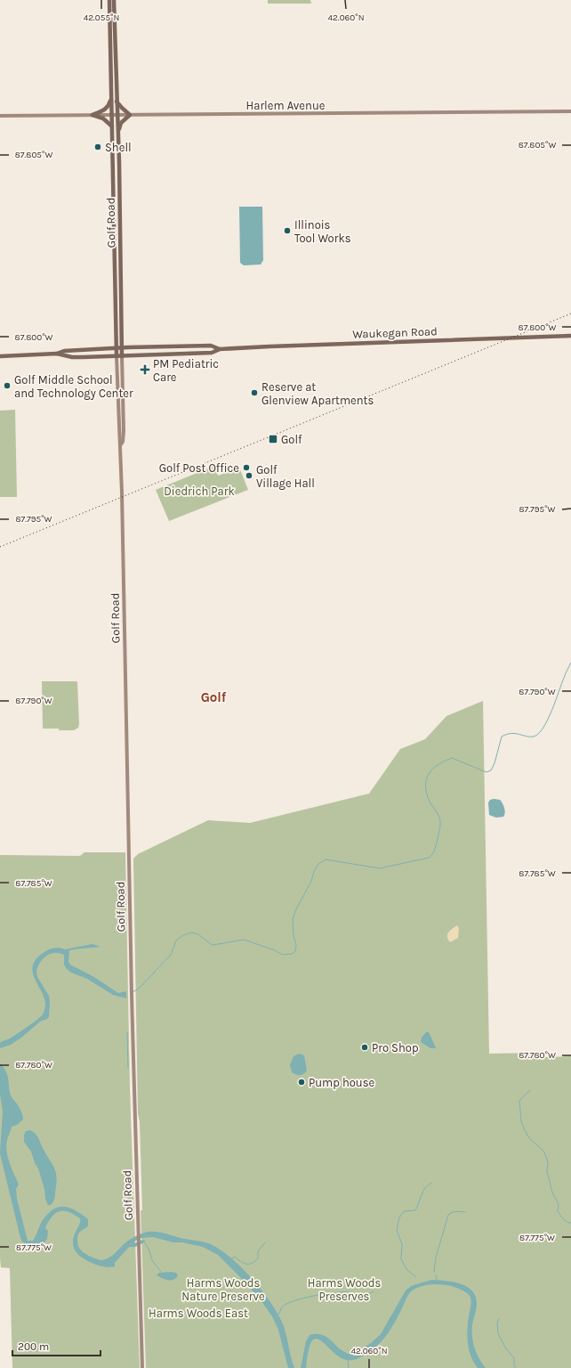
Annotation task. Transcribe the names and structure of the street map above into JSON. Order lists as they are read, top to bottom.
{
  "streets": {
    "main road": ["Harlem Avenue", "Golf Road", "Waukegan Road"]
  },
  "crossings": [
    ["Harlem Avenue", "Golf Road"],
    ["Golf Road", "Waukegan Road"]
  ],
  "districts": ["Golf"],
  "parks": [
    "Diedrich Park",
    "Harms Woods Nature Preserve",
    "Harms Woods Preserves",
    "Harms Woods East"
  ],
  "places": {
    "other": [
      "Shell",
      "Illinois Tool Works",
      "Golf Middle School and Technology Center",
      "Reserve at Glenview Apartments",
      "Golf Post Office",
      "Golf Village Hall",
      "Pro Shop",
      "Pump house"
    ],
    "health": ["PM Pediatric Care"],
    "transit": ["Golf"]
  },
  "scale_bar": "200 m",
  "coordinates": [
    "42.055°N",
    "42.060°N",
    "87.805°W",
    "87.800°W",
    "87.795°W",
    "87.790°W",
    "87.785°W",
    "87.780°W",
    "87.775°W"
  ]
}
